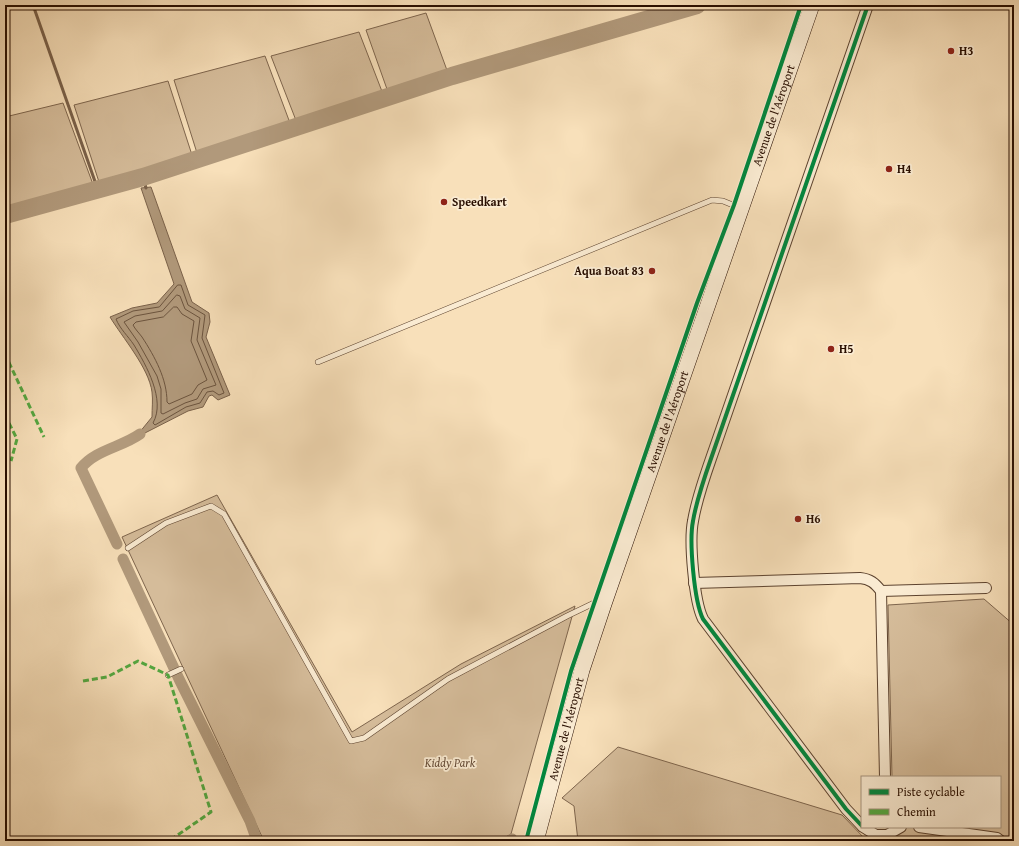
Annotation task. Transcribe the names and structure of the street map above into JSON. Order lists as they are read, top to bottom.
{
  "streets": {
    "main road": ["Avenue de l'Aéroport"]
  },
  "parks": ["Kiddy Park"],
  "places": [
    "H3",
    "H4",
    "Speedkart",
    "Aqua Boat 83",
    "H5",
    "H6"
  ],
  "legend": ["Piste cyclable", "Chemin"]
}
